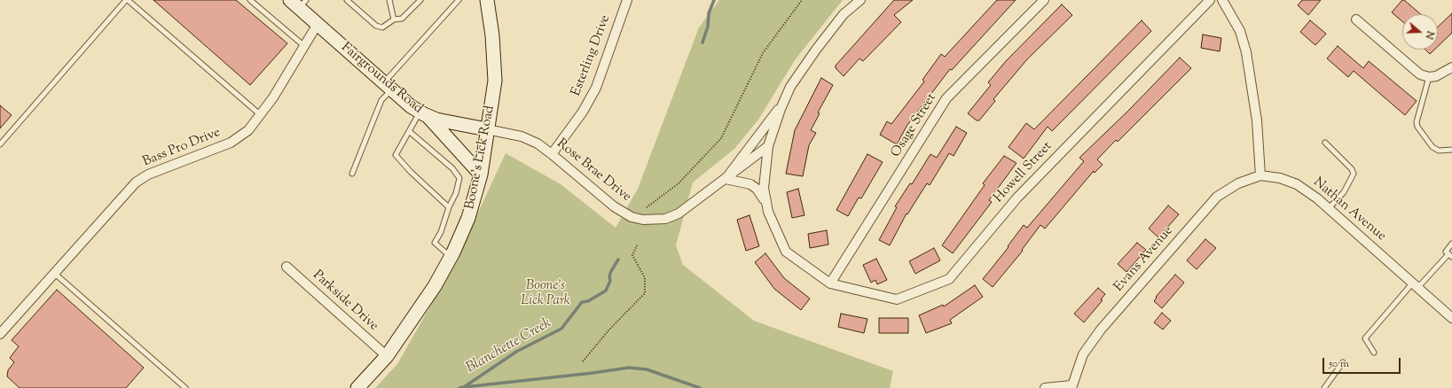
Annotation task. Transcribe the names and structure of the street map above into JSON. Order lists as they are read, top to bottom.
{
  "streets": {
    "street": [
      "Esterling Drive",
      "Fairgrounds Road",
      "Osage Street",
      "Bass Pro Drive",
      "Boone's Lick Road",
      "Rose Brae Drive",
      "Howell Street",
      "Nathan Avenue",
      "Evans Avenue",
      "Parkside Drive"
    ]
  },
  "crossings": [
    ["Esterling Drive", "Rose Brae Drive"],
    ["Fairgrounds Road", "Bass Pro Drive"],
    ["Fairgrounds Road", "Boone's Lick Road"],
    ["Fairgrounds Road", "Rose Brae Drive"],
    ["Osage Street", "Howell Street"],
    ["Boone's Lick Road", "Rose Brae Drive"],
    ["Boone's Lick Road", "Parkside Drive"],
    ["Nathan Avenue", "Evans Avenue"]
  ],
  "water": ["Blanchette Creek"],
  "parks": ["Boone's Lick Park"],
  "scale_bar": "50 m",
  "north": "right"
}
